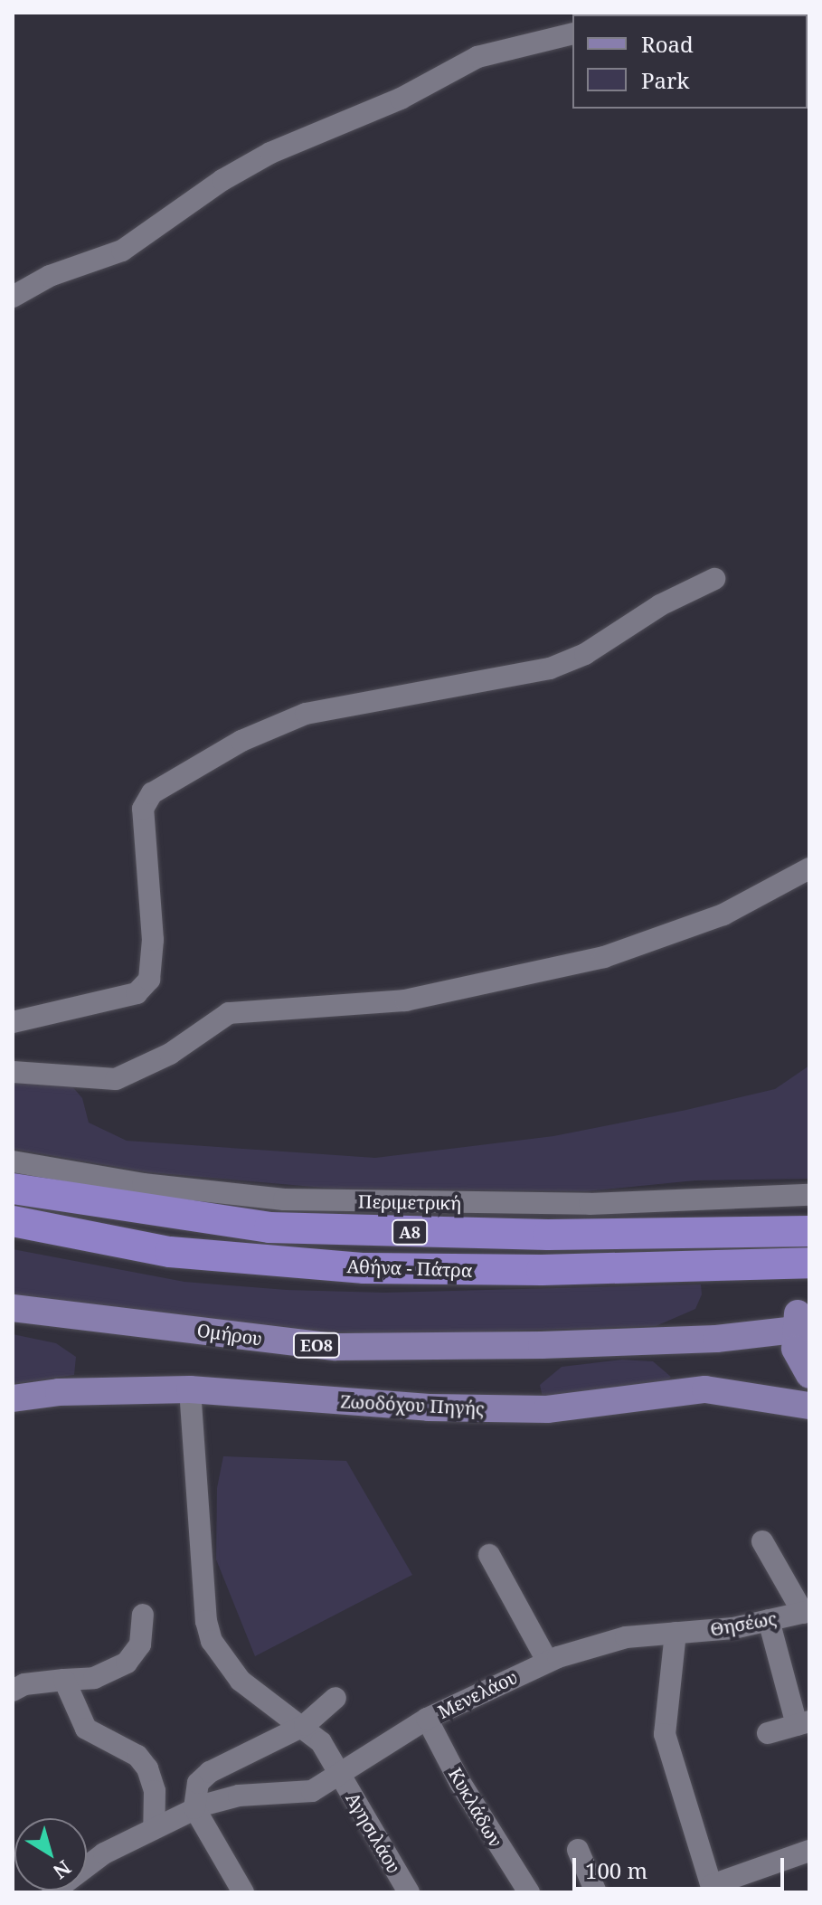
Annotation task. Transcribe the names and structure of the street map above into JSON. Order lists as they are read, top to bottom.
{
  "streets": {
    "highway": ["Α8", "Αθήνα - Πάτρα"],
    "main road": ["Ομήρου", "ΕΟ8", "Ζωοδόχου Πηγής"],
    "street": [
      "Περιμετρική",
      "Θησέως",
      "Μενελάου",
      "Κυκλάδων",
      "Αγησιλάου"
    ]
  },
  "crossings": [
    ["Ζωοδόχου Πηγής", "Αγησιλάου"],
    ["Θησέως", "Μενελάου"],
    ["Μενελάου", "Κυκλάδων"],
    ["Μενελάου", "Αγησιλάου"]
  ],
  "legend": ["Road", "Park"],
  "scale_bar": "100 m",
  "north": "bottom right"
}
